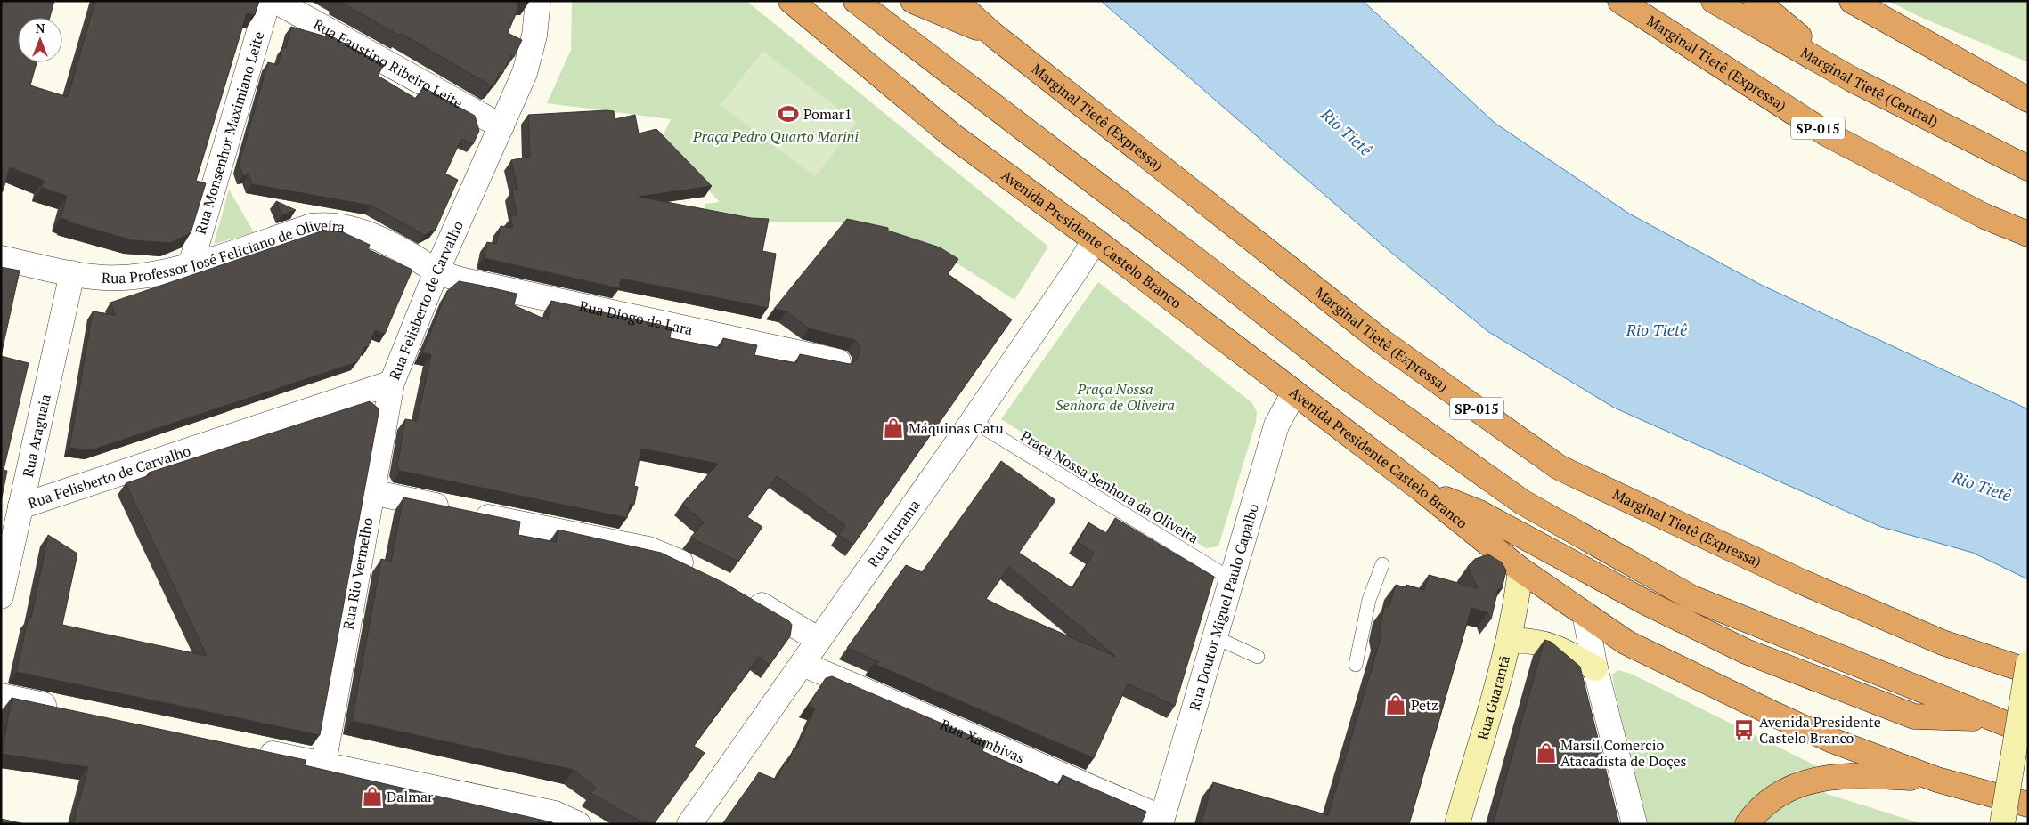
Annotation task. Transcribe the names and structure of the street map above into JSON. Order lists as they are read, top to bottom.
{
  "streets": {
    "highway": [
      "Marginal Tietê (Expressa)",
      "Marginal Tietê (Central)",
      "SP-015",
      "Avenida Presidente Castelo Branco"
    ],
    "street": [
      "Rua Faustino Ribeiro Leite",
      "Rua Monsenhor Maximiano Leite",
      "Rua Professor José Feliciano de Oliveira",
      "Rua Felisberto de Carvalho",
      "Rua Diogo de Lara",
      "Rua Araguaia",
      "Rua Iturama",
      "Rua Rio Vermelho",
      "Rua Doutor Miguel Paulo Capalbo",
      "Rua Guarantã",
      "Rua Xambivas"
    ],
    "lane": ["Praça Nossa Senhora da Oliveira"]
  },
  "crossings": [
    ["Rua Faustino Ribeiro Leite", "Rua Felisberto de Carvalho"],
    ["Rua Monsenhor Maximiano Leite", "Rua Professor José Feliciano de Oliveira"],
    ["Avenida Presidente Castelo Branco", "Rua Iturama"],
    ["Avenida Presidente Castelo Branco", "Rua Doutor Miguel Paulo Capalbo"],
    ["Avenida Presidente Castelo Branco", "Rua Guarantã"],
    ["Rua Professor José Feliciano de Oliveira", "Rua Felisberto de Carvalho"],
    ["Rua Professor José Feliciano de Oliveira", "Rua Diogo de Lara"],
    ["Rua Professor José Feliciano de Oliveira", "Rua Araguaia"],
    ["Rua Felisberto de Carvalho", "Rua Diogo de Lara"],
    ["Rua Felisberto de Carvalho", "Rua Araguaia"],
    ["Rua Felisberto de Carvalho", "Rua Rio Vermelho"],
    ["Praça Nossa Senhora da Oliveira", "Rua Iturama"],
    ["Praça Nossa Senhora da Oliveira", "Rua Doutor Miguel Paulo Capalbo"],
    ["Rua Iturama", "Rua Xambivas"],
    ["Rua Doutor Miguel Paulo Capalbo", "Rua Xambivas"]
  ],
  "water": ["Rio Tietê"],
  "parks": ["Praça Pedro Quarto Marini", "Praça Nossa Senhora de Oliveira"],
  "places": {
    "sports": ["Pomar1"],
    "shop": [
      "Máquinas Catu",
      "Petz",
      "Marsil Comercio Atacadista de Doçes",
      "Dalmar"
    ],
    "bus stop": ["Avenida Presidente Castelo Branco"]
  },
  "north": "top"
}
